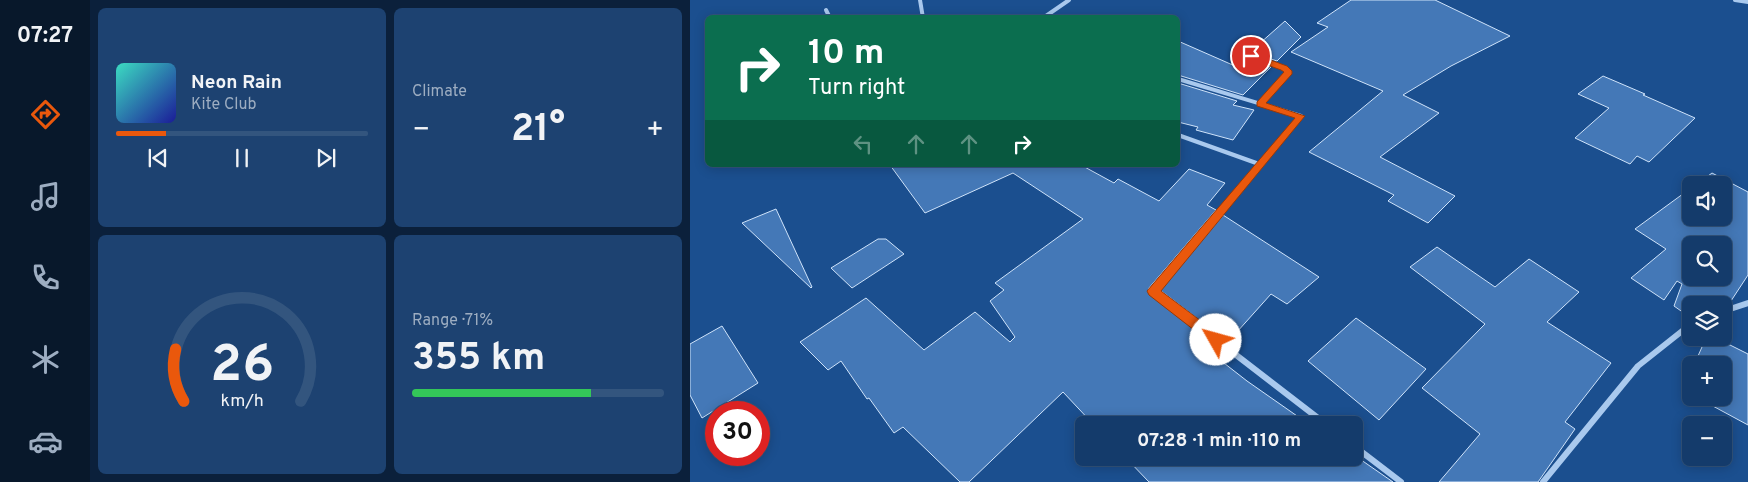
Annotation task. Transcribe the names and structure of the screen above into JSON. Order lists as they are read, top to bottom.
{
  "page": {
    "tabs": "07:27",
    "tile": [
      "Climate",
      ["Range · 71%", "355 km"]
    ],
    "turn": ["10 m", "Turn right"],
    "song": ["Neon Rain", "Kite Club"],
    "heat": ["−", "21°", "+"],
    "map_buttons": ["+", "−"],
    "limit": "30",
    "trip": "07:28 · 1 min · 110 m",
    "gauge": ["26", "km/h"]
  }
}
